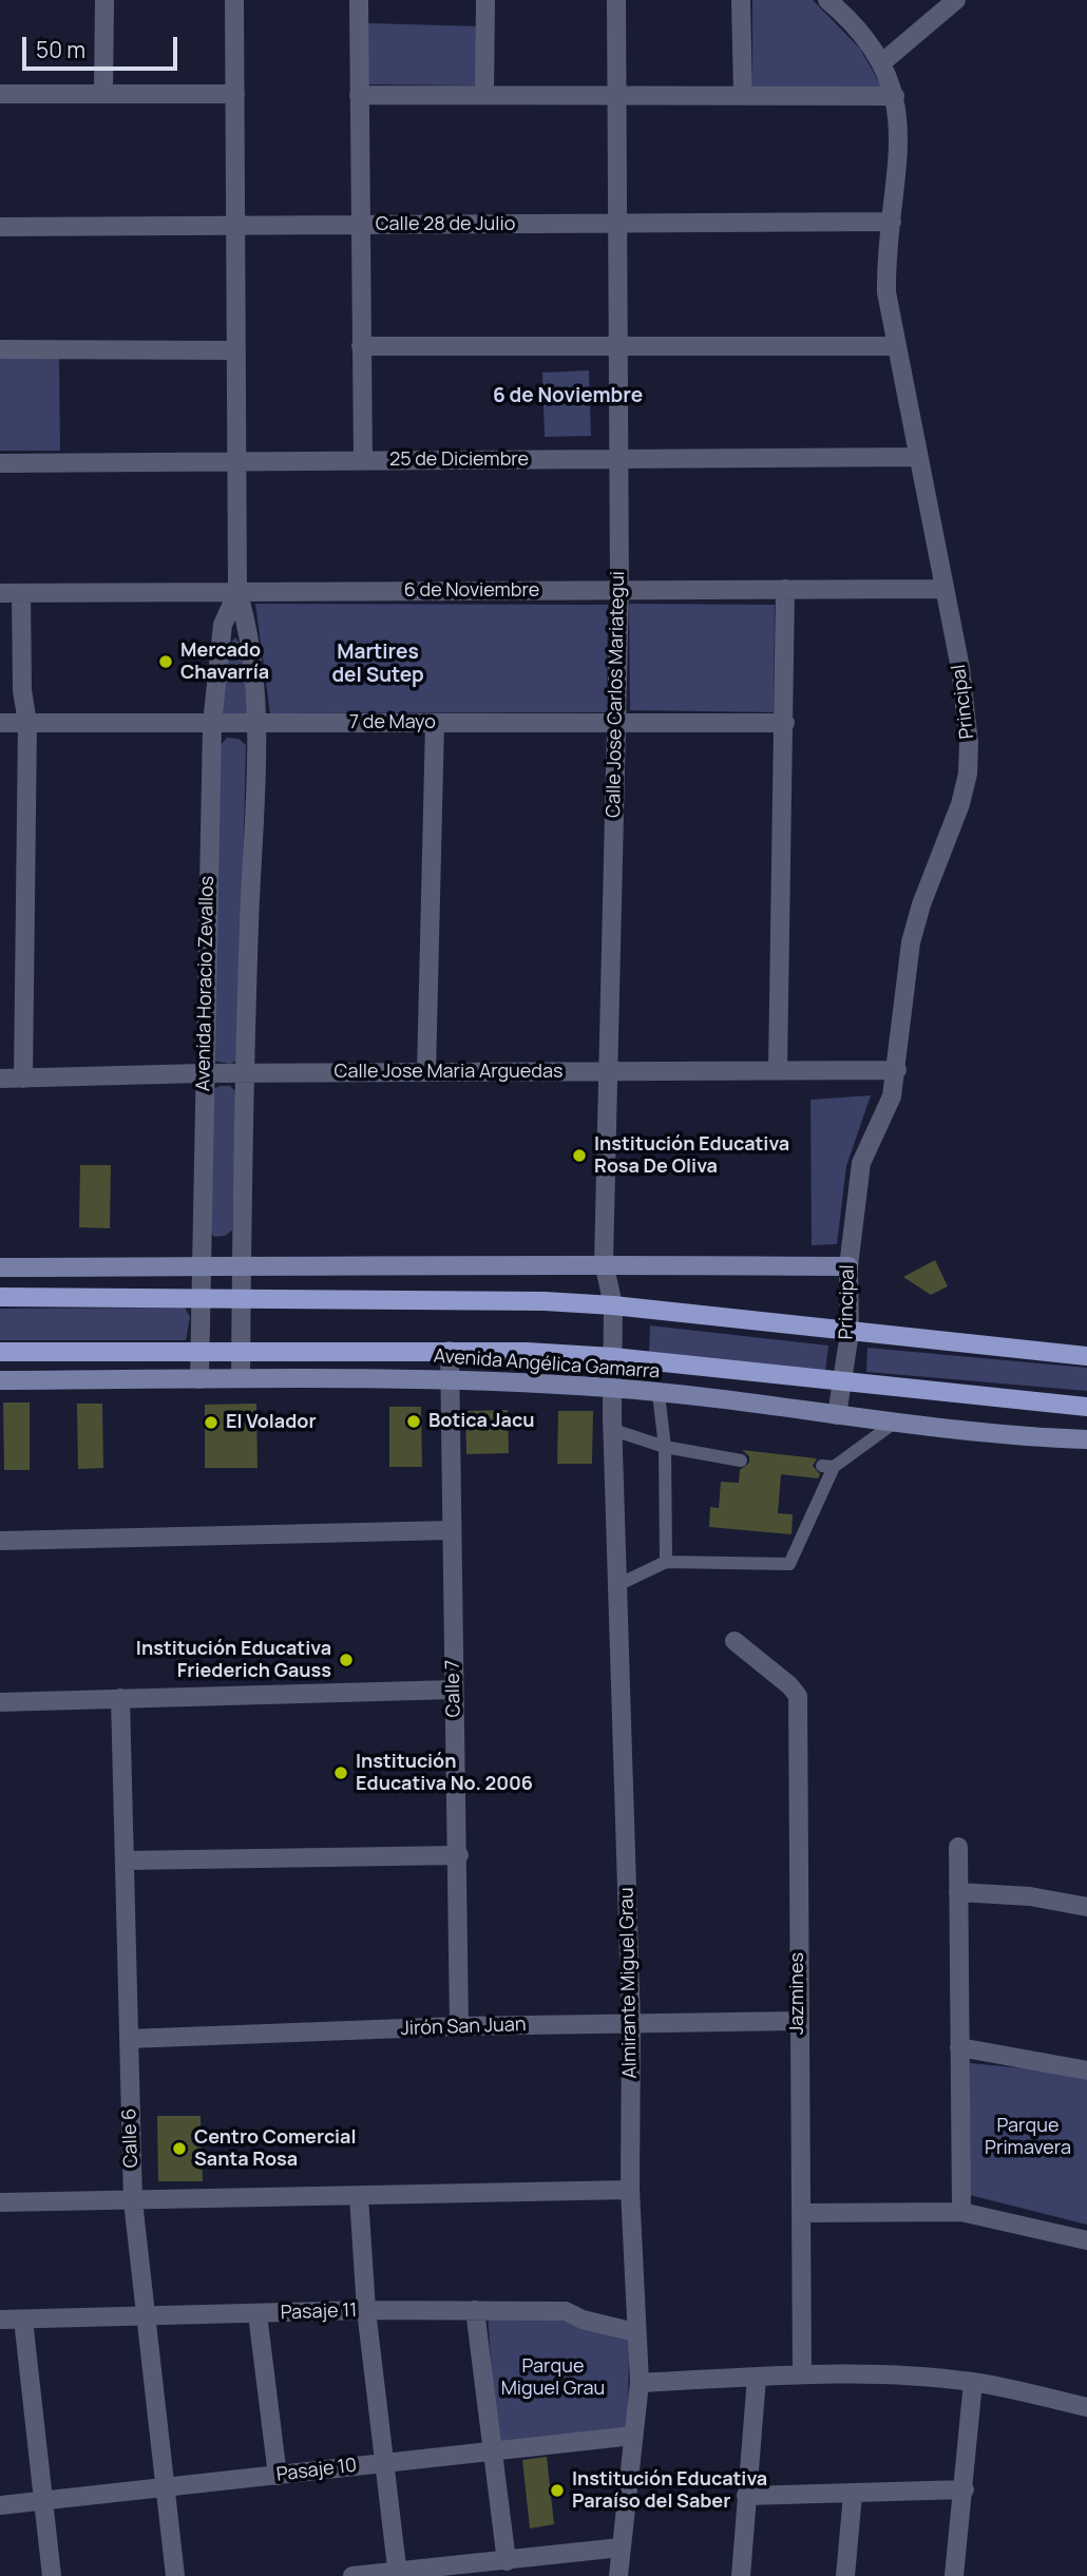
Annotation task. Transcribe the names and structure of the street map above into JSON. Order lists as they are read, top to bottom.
{
  "streets": {
    "main road": ["Avenida Angélica Gamarra"],
    "street": [
      "Calle 28 de Julio",
      "25 de Diciembre",
      "6 de Noviembre",
      "Calle Jose Carlos Mariategui",
      "Principal",
      "7 de Mayo",
      "Avenida Horacio Zevallos",
      "Calle Jose Maria Arguedas",
      "Calle 7",
      "Almirante Miguel Grau",
      "Jazmines",
      "Jirón San Juan",
      "Calle 6",
      "Pasaje 11",
      "Pasaje 10"
    ]
  },
  "crossings": [
    ["Calle 28 de Julio", "Calle Jose Carlos Mariategui"],
    ["Calle 28 de Julio", "Principal"],
    ["Calle 28 de Julio", "Avenida Horacio Zevallos"],
    ["25 de Diciembre", "Calle Jose Carlos Mariategui"],
    ["25 de Diciembre", "Principal"],
    ["25 de Diciembre", "Avenida Horacio Zevallos"],
    ["6 de Noviembre", "Calle Jose Carlos Mariategui"],
    ["6 de Noviembre", "Principal"],
    ["6 de Noviembre", "Avenida Horacio Zevallos"],
    ["Calle Jose Carlos Mariategui", "7 de Mayo"],
    ["Calle Jose Carlos Mariategui", "Calle Jose Maria Arguedas"],
    ["Calle Jose Carlos Mariategui", "Avenida Angélica Gamarra"],
    ["Calle Jose Carlos Mariategui", "Almirante Miguel Grau"],
    ["Principal", "Calle Jose Maria Arguedas"],
    ["Principal", "Avenida Angélica Gamarra"],
    ["7 de Mayo", "Avenida Horacio Zevallos"],
    ["Avenida Horacio Zevallos", "Calle Jose Maria Arguedas"],
    ["Avenida Horacio Zevallos", "Avenida Angélica Gamarra"],
    ["Avenida Angélica Gamarra", "Calle 7"],
    ["Avenida Angélica Gamarra", "Almirante Miguel Grau"],
    ["Calle 7", "Jirón San Juan"],
    ["Almirante Miguel Grau", "Jirón San Juan"],
    ["Almirante Miguel Grau", "Pasaje 11"],
    ["Almirante Miguel Grau", "Pasaje 10"],
    ["Jazmines", "Jirón San Juan"],
    ["Jirón San Juan", "Calle 6"],
    ["Calle 6", "Pasaje 11"],
    ["Calle 6", "Pasaje 10"]
  ],
  "districts": ["6 de Noviembre", "Martires del Sutep"],
  "parks": ["Parque Primavera", "Parque Miguel Grau"],
  "places": [
    "Mercado Chavarría",
    "Institución Educativa Rosa De Oliva",
    "Botica Jacu",
    "El Volador",
    "Institución Educativa Friederich Gauss",
    "Institución Educativa No. 2006",
    "Centro Comercial Santa Rosa",
    "Institución Educativa Paraíso del Saber"
  ],
  "scale_bar": "50 m"
}
